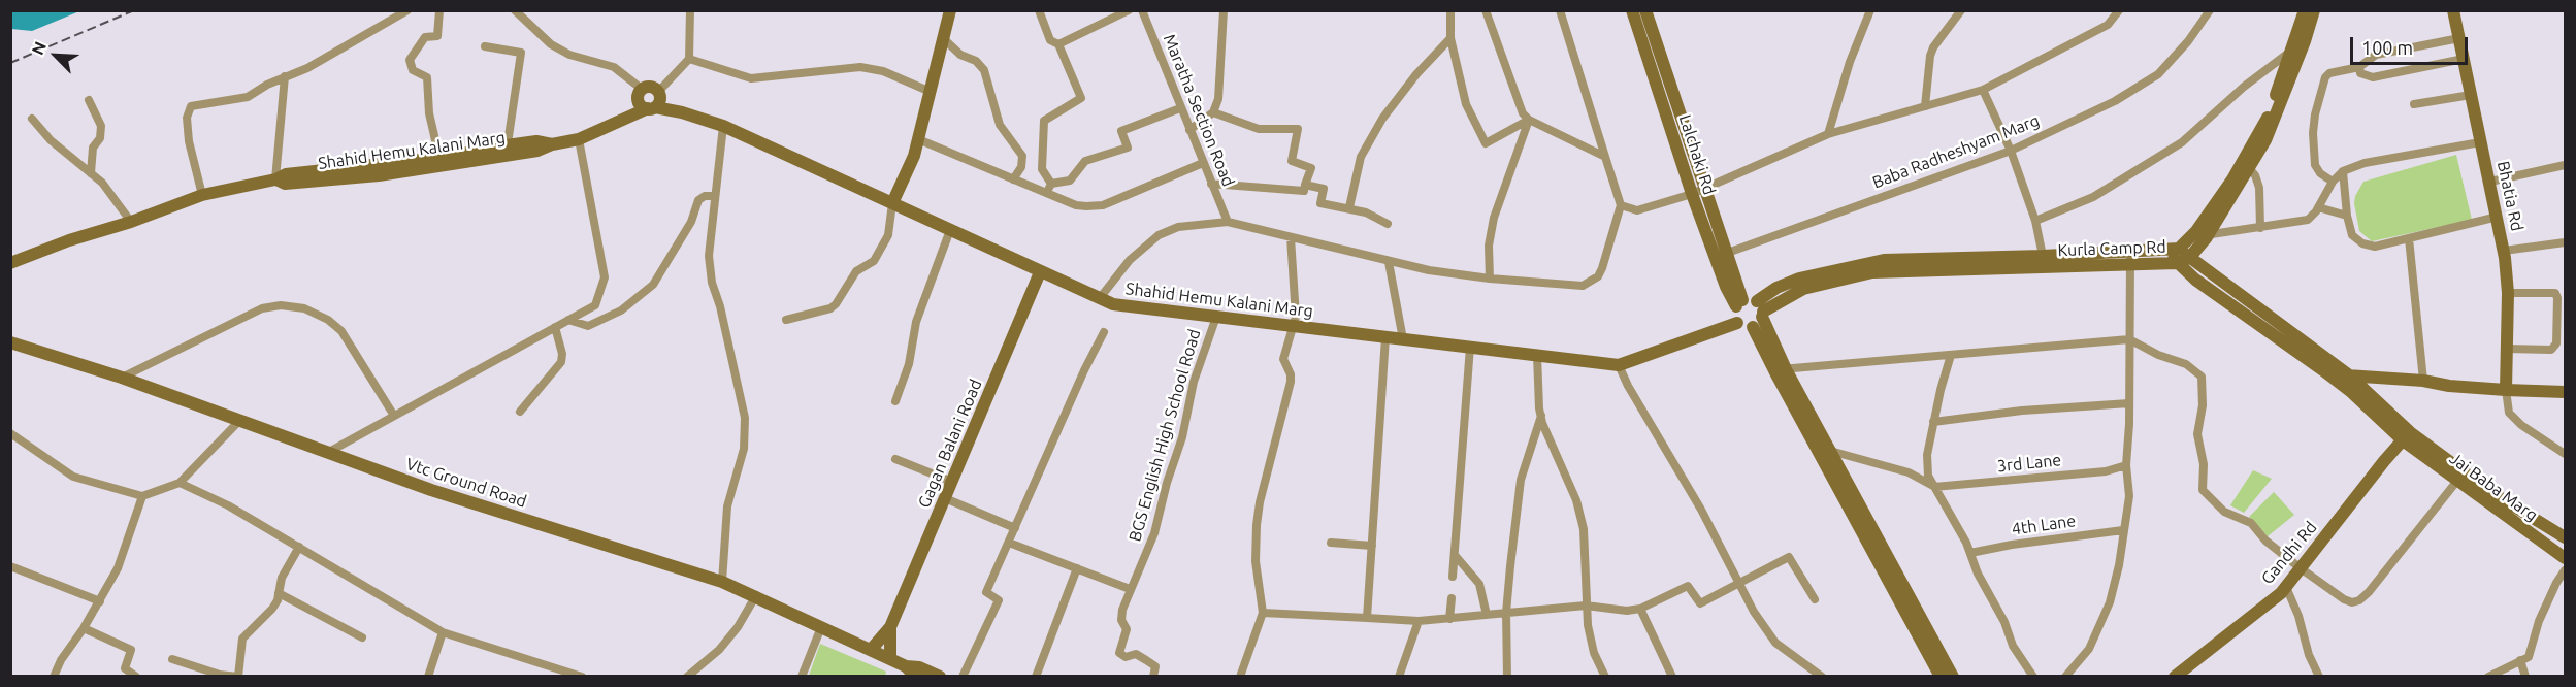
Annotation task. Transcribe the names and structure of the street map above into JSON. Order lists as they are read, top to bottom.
{
  "streets": {
    "main road": [
      "Shahid Hemu Kalani Marg",
      "Lalchaki Rd",
      "Bhatia Rd",
      "Kurla Camp Rd",
      "Gagan Balani Road",
      "Vtc Ground Road",
      "Jai Baba Marg",
      "Gandhi Rd"
    ],
    "street": [
      "Maratha Section Road",
      "Baba Radheshyam Marg",
      "BGS English High School Road",
      "3rd Lane",
      "4th Lane"
    ]
  },
  "crossings": [
    ["Shahid Hemu Kalani Marg", "Lalchaki Rd"],
    ["Shahid Hemu Kalani Marg", "Kurla Camp Rd"],
    ["Shahid Hemu Kalani Marg", "BGS English High School Road"],
    ["Shahid Hemu Kalani Marg", "Gagan Balani Road"],
    ["Baba Radheshyam Marg", "Lalchaki Rd"],
    ["Lalchaki Rd", "Kurla Camp Rd"],
    ["Gagan Balani Road", "Vtc Ground Road"],
    ["Jai Baba Marg", "Gandhi Rd"]
  ],
  "scale_bar": "100 m",
  "north": "top left"
}
